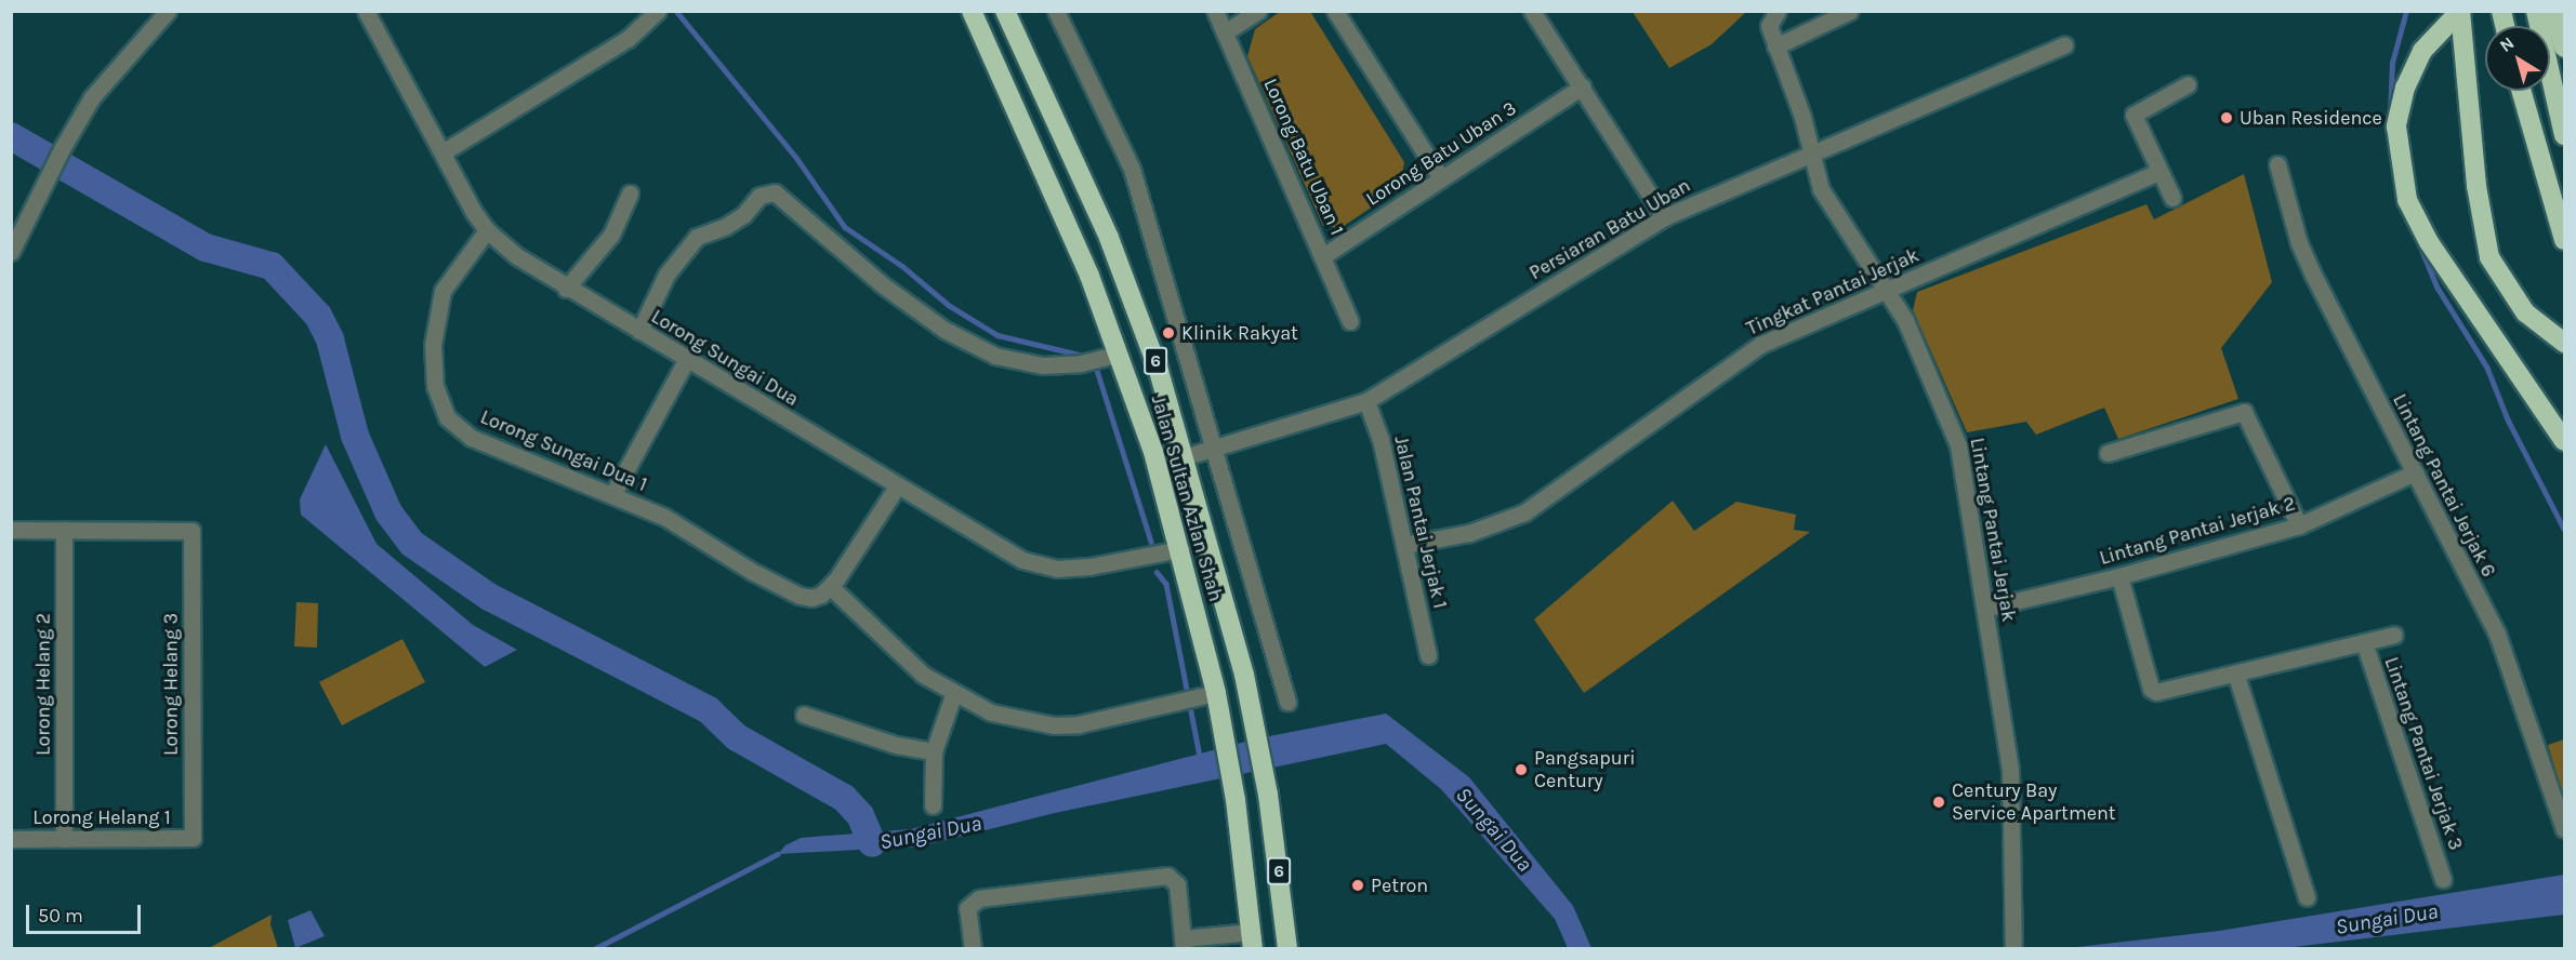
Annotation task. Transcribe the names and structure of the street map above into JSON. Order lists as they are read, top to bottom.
{
  "streets": {
    "highway": ["6", "Jalan Sultan Azlan Shah"],
    "street": [
      "Lorong Batu Uban 3",
      "Lorong Batu Uban 1",
      "Persiaran Batu Uban",
      "Tingkat Pantai Jerjak",
      "Lorong Sungai Dua",
      "Lorong Sungai Dua 1",
      "Lintang Pantai Jerjak 6",
      "Jalan Pantai Jerjak 1",
      "Lintang Pantai Jerjak",
      "Lintang Pantai Jerjak 2",
      "Lorong Helang 2",
      "Lorong Helang 3",
      "Lintang Pantai Jerjak 3",
      "Lorong Helang 1"
    ]
  },
  "crossings": [
    ["Lorong Batu Uban 3", "Lorong Batu Uban 1"],
    ["Persiaran Batu Uban", "Jalan Sultan Azlan Shah"],
    ["Persiaran Batu Uban", "Jalan Pantai Jerjak 1"],
    ["Persiaran Batu Uban", "Lintang Pantai Jerjak"],
    ["Tingkat Pantai Jerjak", "Jalan Pantai Jerjak 1"],
    ["Tingkat Pantai Jerjak", "Lintang Pantai Jerjak"],
    ["Lorong Sungai Dua", "Lorong Sungai Dua 1"],
    ["Lorong Sungai Dua", "Jalan Sultan Azlan Shah"],
    ["Lintang Pantai Jerjak 6", "Lintang Pantai Jerjak 2"],
    ["Lintang Pantai Jerjak", "Lintang Pantai Jerjak 2"],
    ["Lintang Pantai Jerjak 2", "Lintang Pantai Jerjak 3"],
    ["Lorong Helang 2", "Lorong Helang 3"],
    ["Lorong Helang 2", "Lorong Helang 1"],
    ["Lorong Helang 3", "Lorong Helang 1"]
  ],
  "water": ["Sungai Dua"],
  "places": [
    "Uban Residence",
    "Klinik Rakyat",
    "Pangsapuri Century",
    "Century Bay Service Apartment",
    "Petron"
  ],
  "scale_bar": "50 m",
  "north": "top left"
}
